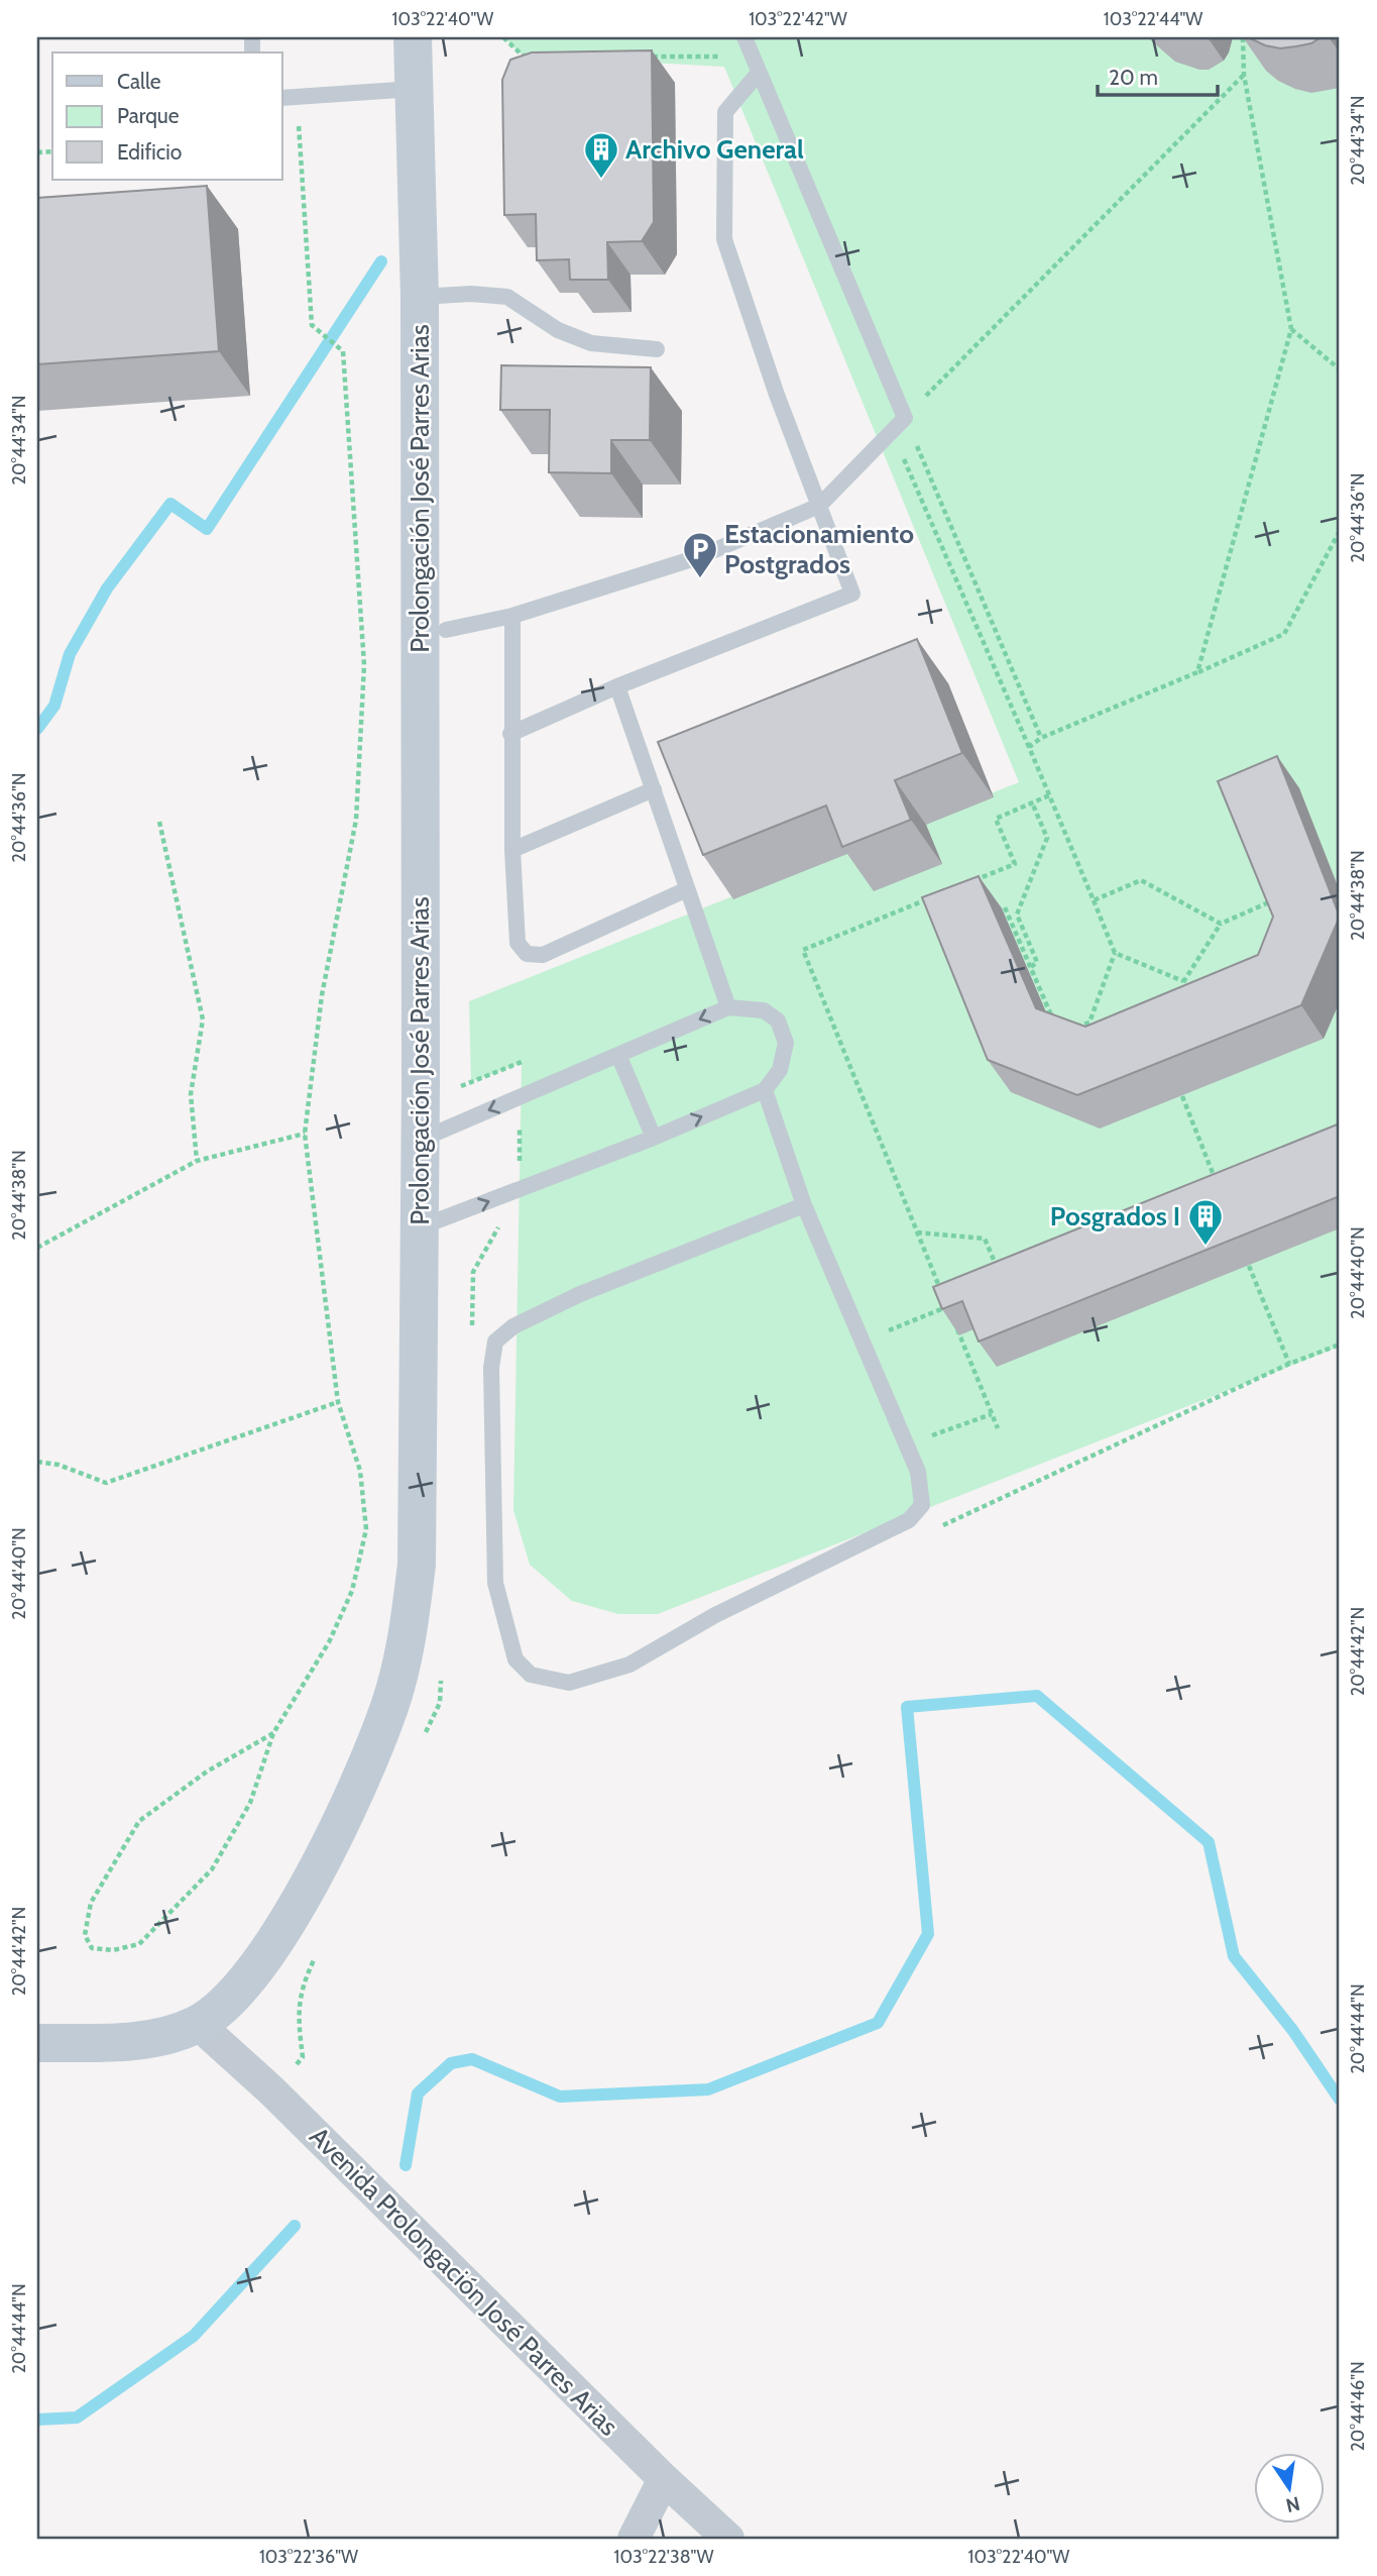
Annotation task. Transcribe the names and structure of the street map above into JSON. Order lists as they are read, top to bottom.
{
  "streets": {
    "main road": ["Prolongación José Parres Arias"],
    "street": ["Avenida Prolongación José Parres Arias"]
  },
  "crossings": [
    ["Prolongación José Parres Arias", "Avenida Prolongación José Parres Arias"]
  ],
  "places": {
    "building": ["Archivo General", "Posgrados I"],
    "parking": ["Estacionamiento Postgrados"]
  },
  "legend": ["Calle", "Parque", "Edificio"],
  "scale_bar": "20 m",
  "north": "bottom",
  "coordinates": [
    "103°22'40\"W",
    "103°22'42\"W",
    "103°22'44\"W",
    "20°44'34\"N",
    "20°44'36\"N",
    "20°44'38\"N",
    "20°44'40\"N",
    "20°44'42\"N",
    "20°44'44\"N",
    "20°44'46\"N",
    "103°22'36\"W",
    "103°22'38\"W"
  ]
}
